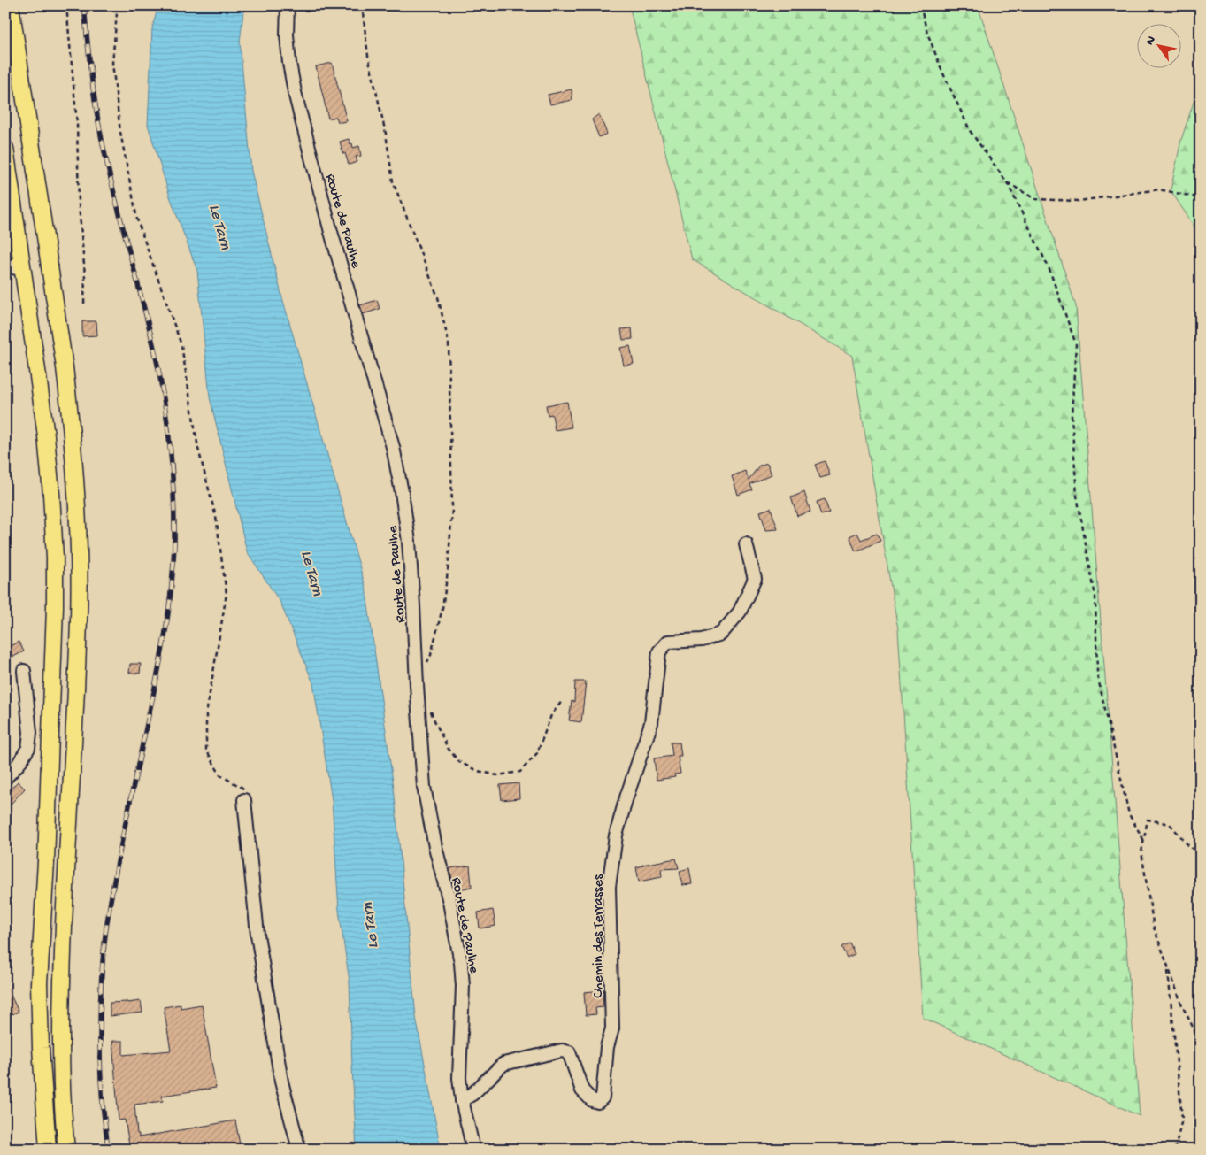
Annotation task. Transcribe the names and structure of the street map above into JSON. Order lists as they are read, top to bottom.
{
  "streets": {
    "street": ["Route de Paulhe", "Chemin des Terrasses"]
  },
  "crossings": [
    ["Route de Paulhe", "Chemin des Terrasses"]
  ],
  "water": ["Le Tarn"],
  "north": "top left"
}
